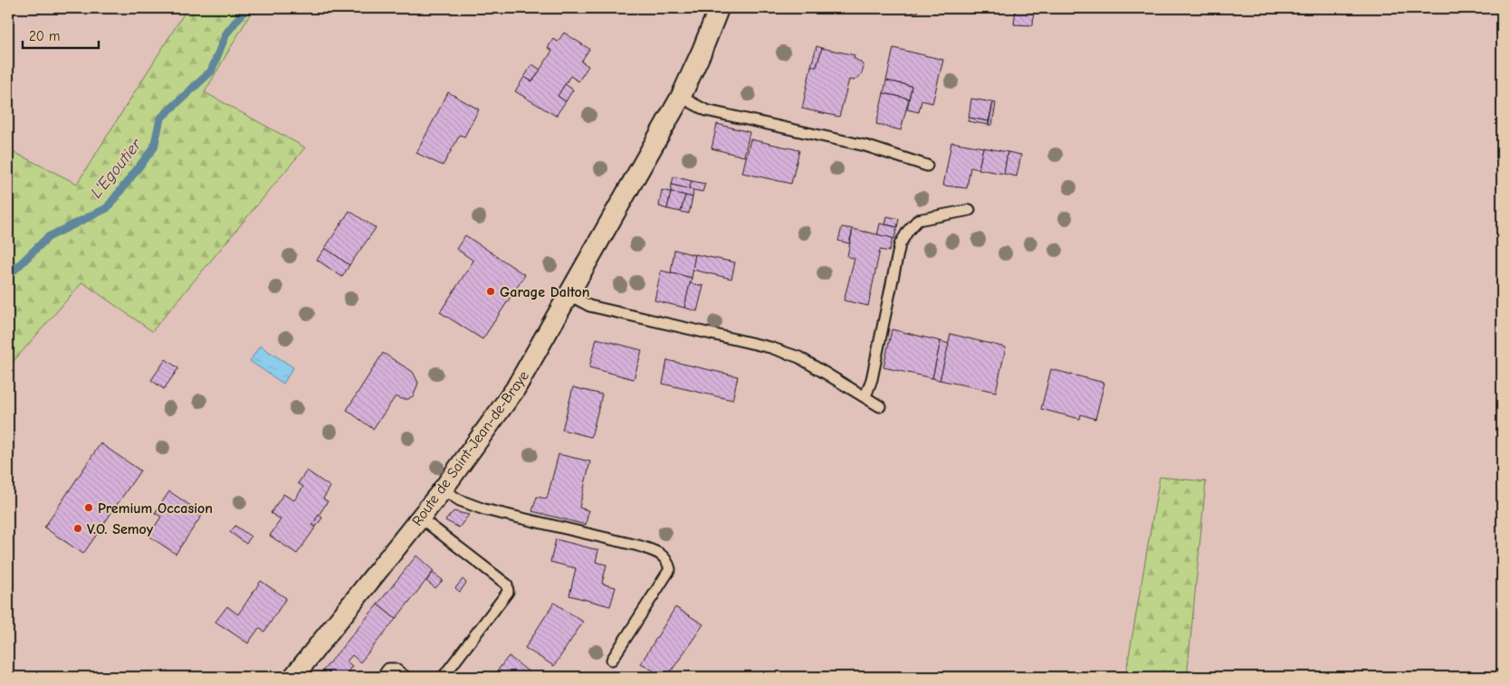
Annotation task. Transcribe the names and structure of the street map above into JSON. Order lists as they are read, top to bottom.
{
  "streets": {
    "street": ["Route de Saint-Jean-de-Braye"]
  },
  "water": ["L'Egoutier"],
  "places": ["Garage Dalton", "Premium Occasion", "V.O. Semoy"],
  "scale_bar": "20 m"
}
